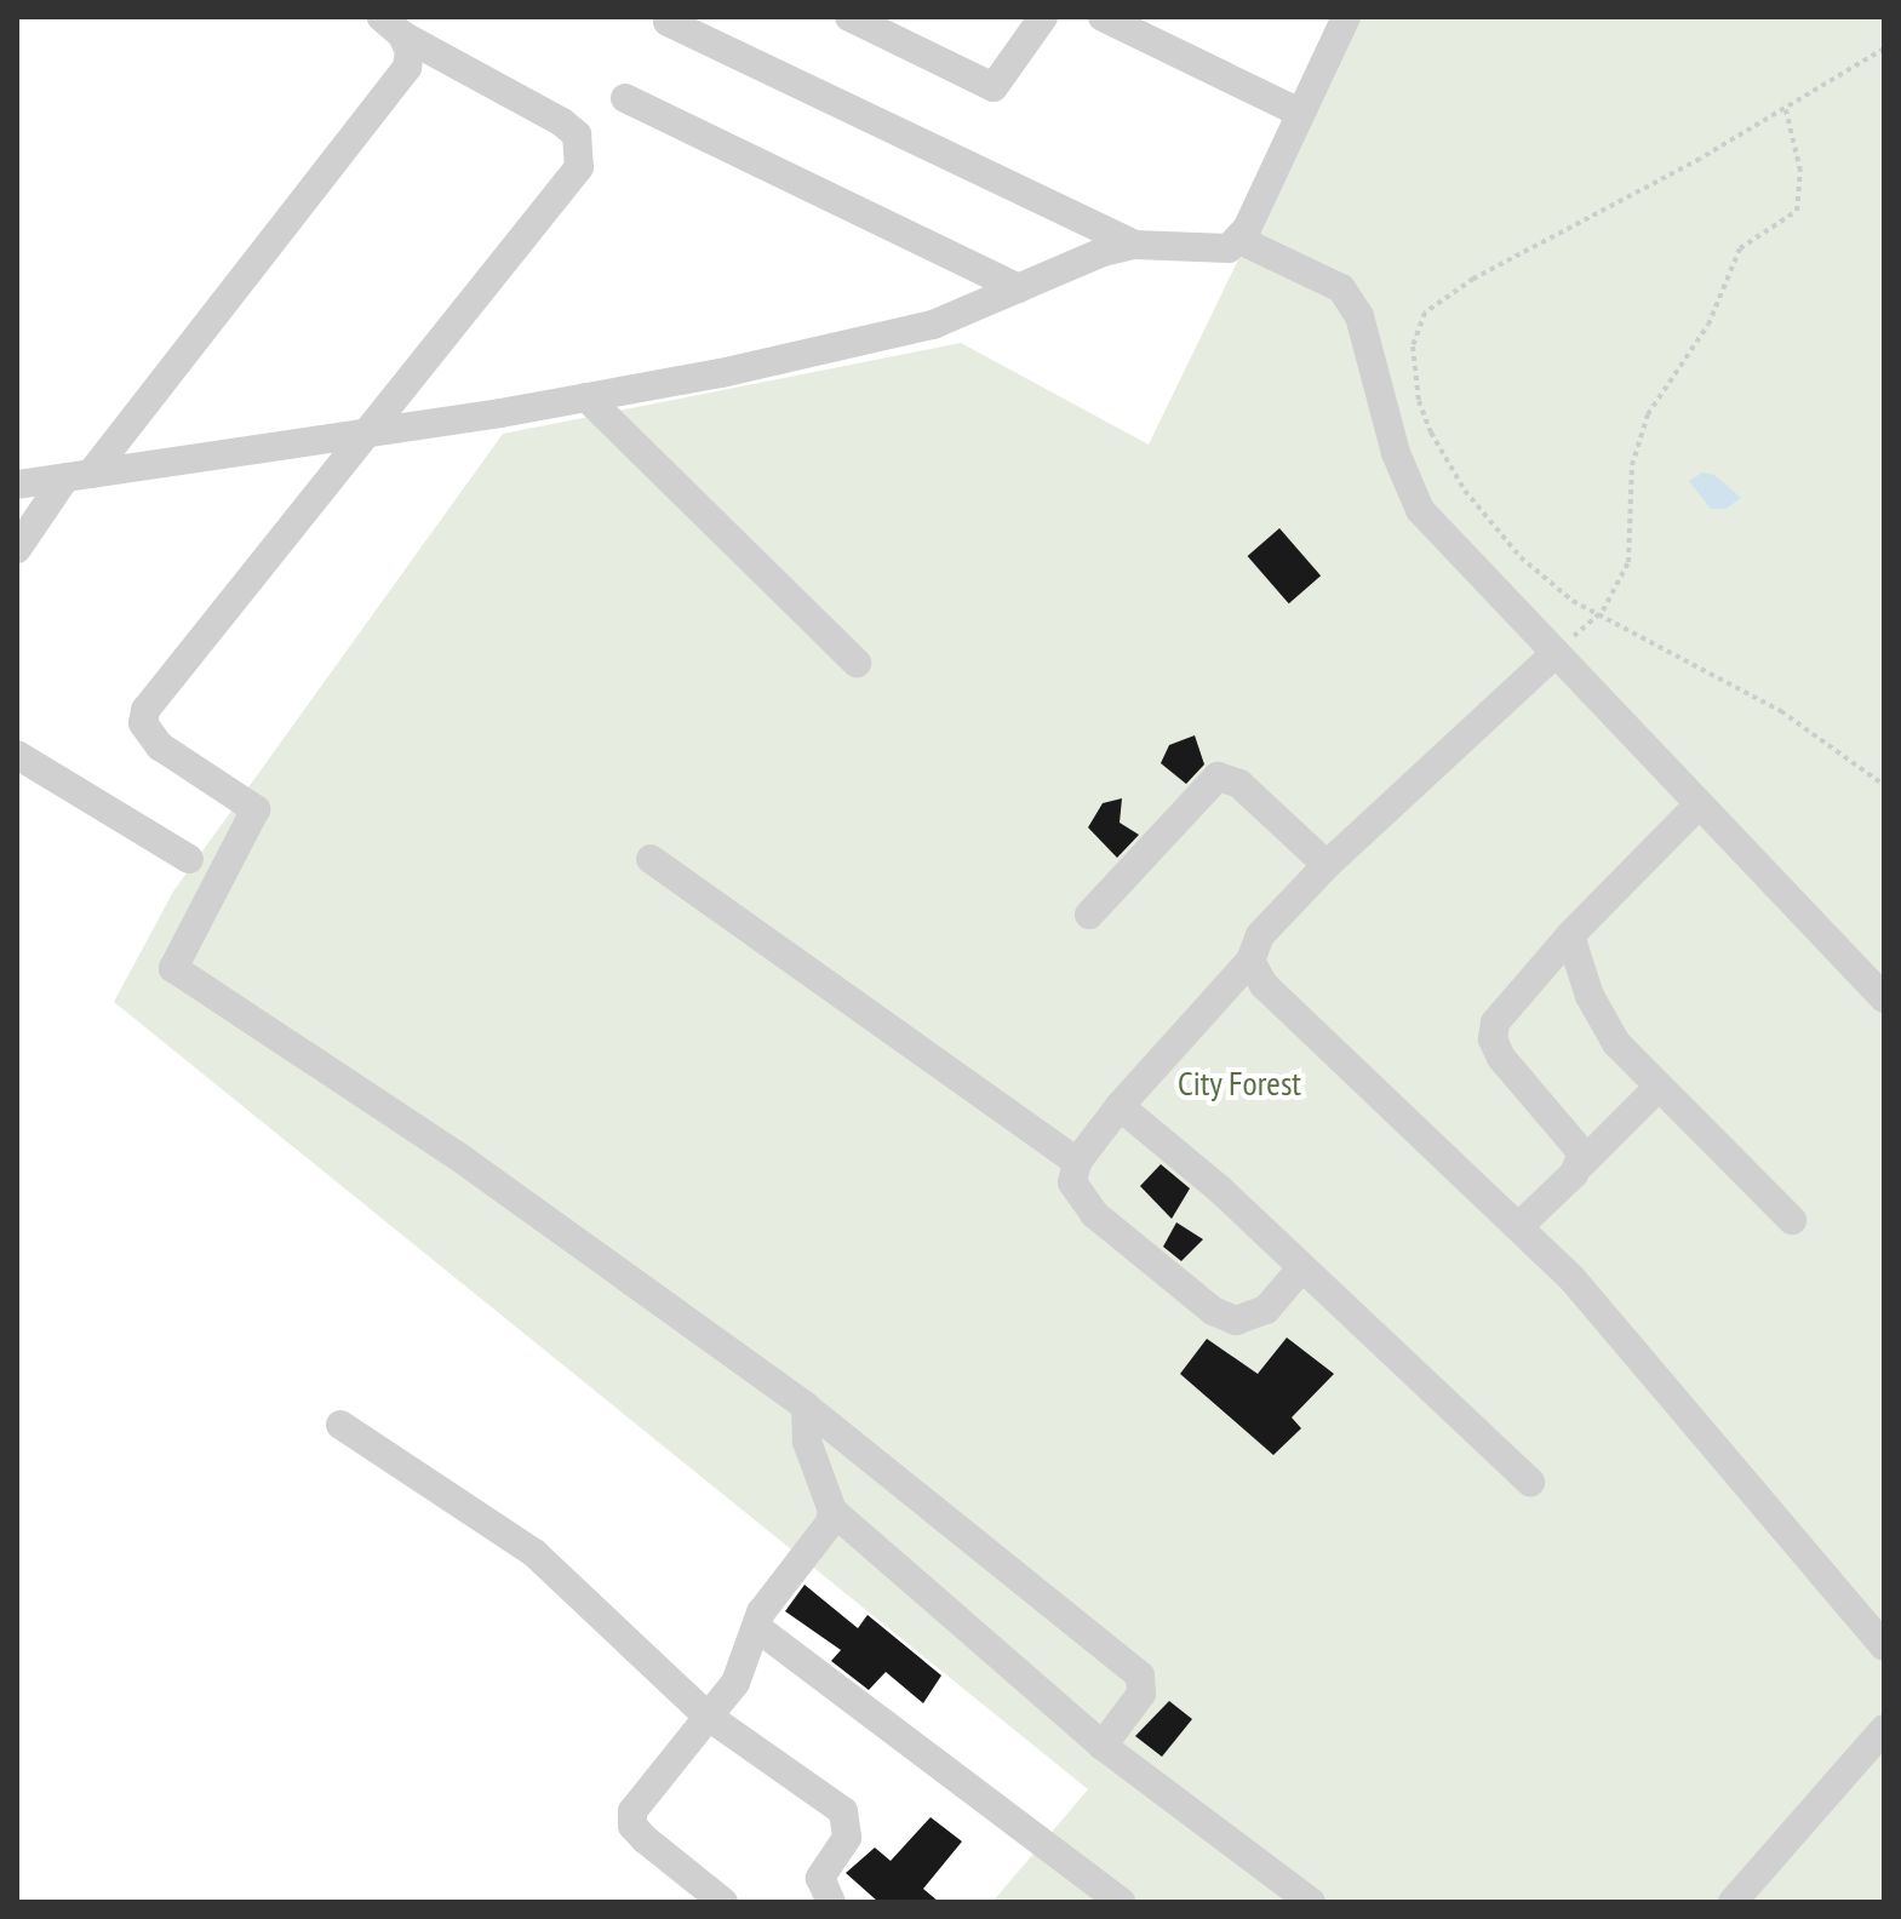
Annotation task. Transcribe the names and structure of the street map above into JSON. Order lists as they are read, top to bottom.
{
  "parks": ["City Forest"]
}
